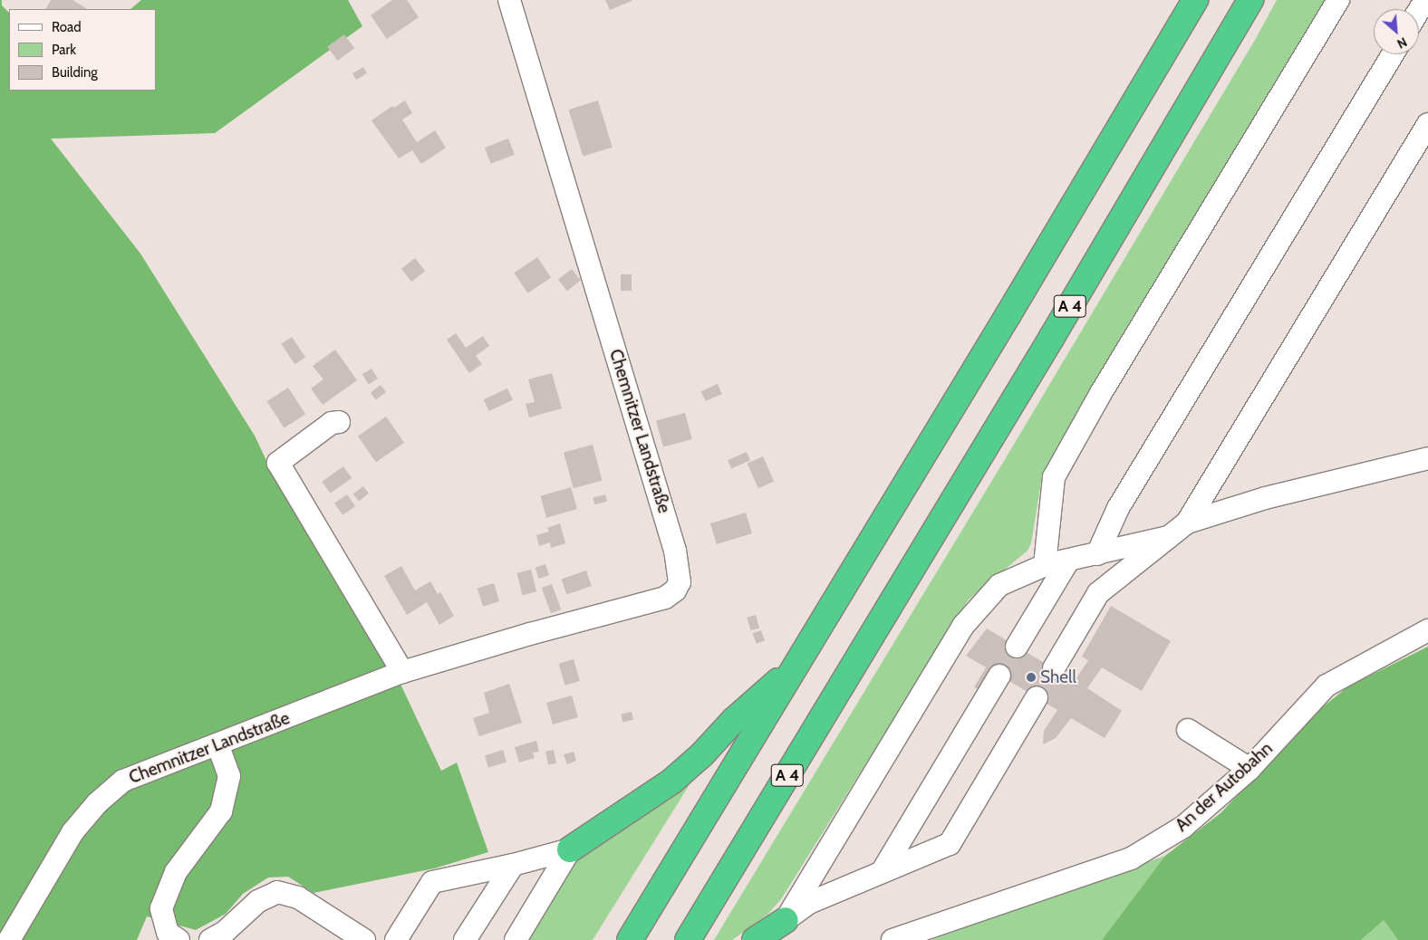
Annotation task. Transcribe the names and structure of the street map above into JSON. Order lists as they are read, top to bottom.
{
  "streets": {
    "highway": ["A 4"],
    "street": ["Chemnitzer Landstraße", "An der Autobahn"]
  },
  "places": ["Shell"],
  "legend": ["Road", "Park", "Building"],
  "north": "bottom right"
}
